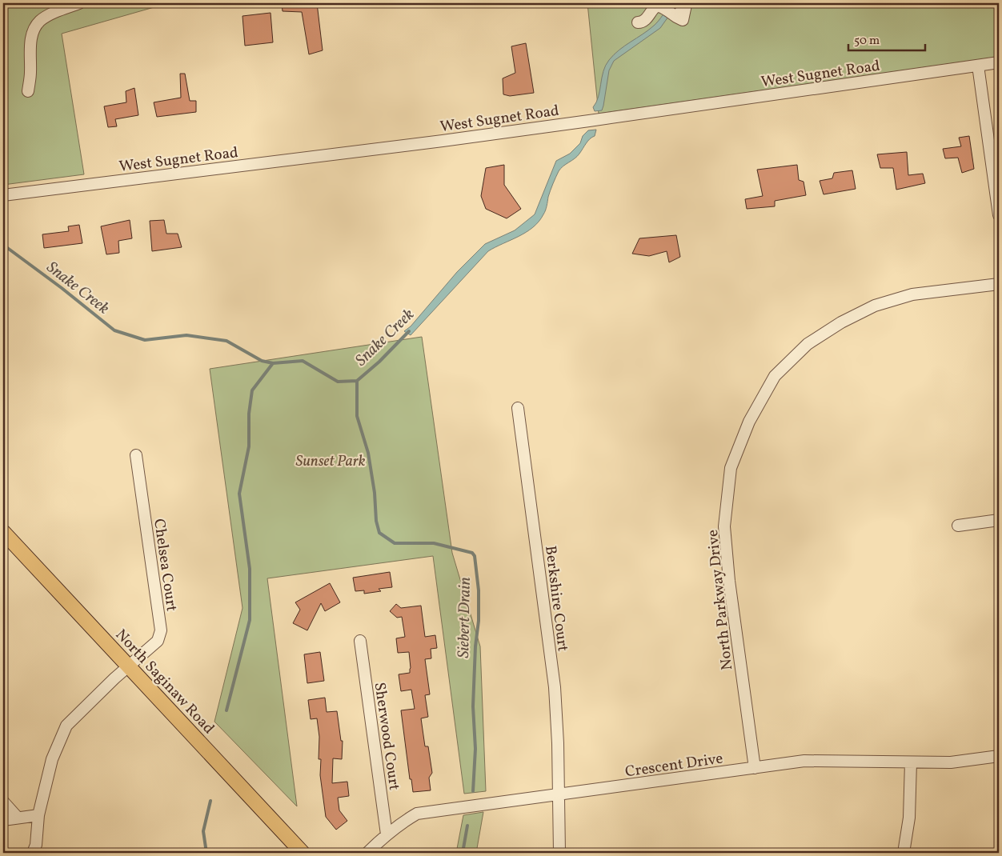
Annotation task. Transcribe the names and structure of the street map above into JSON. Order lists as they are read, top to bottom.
{
  "streets": {
    "main road": ["North Saginaw Road"],
    "street": [
      "West Sugnet Road",
      "Chelsea Court",
      "Berkshire Court",
      "North Parkway Drive",
      "Sherwood Court",
      "Crescent Drive"
    ]
  },
  "crossings": [
    ["Chelsea Court", "North Saginaw Road"],
    ["Berkshire Court", "Crescent Drive"],
    ["North Parkway Drive", "Crescent Drive"],
    ["Sherwood Court", "Crescent Drive"]
  ],
  "water": ["Snake Creek", "Siebert Drain"],
  "parks": ["Sunset Park"],
  "scale_bar": "50 m"
}
